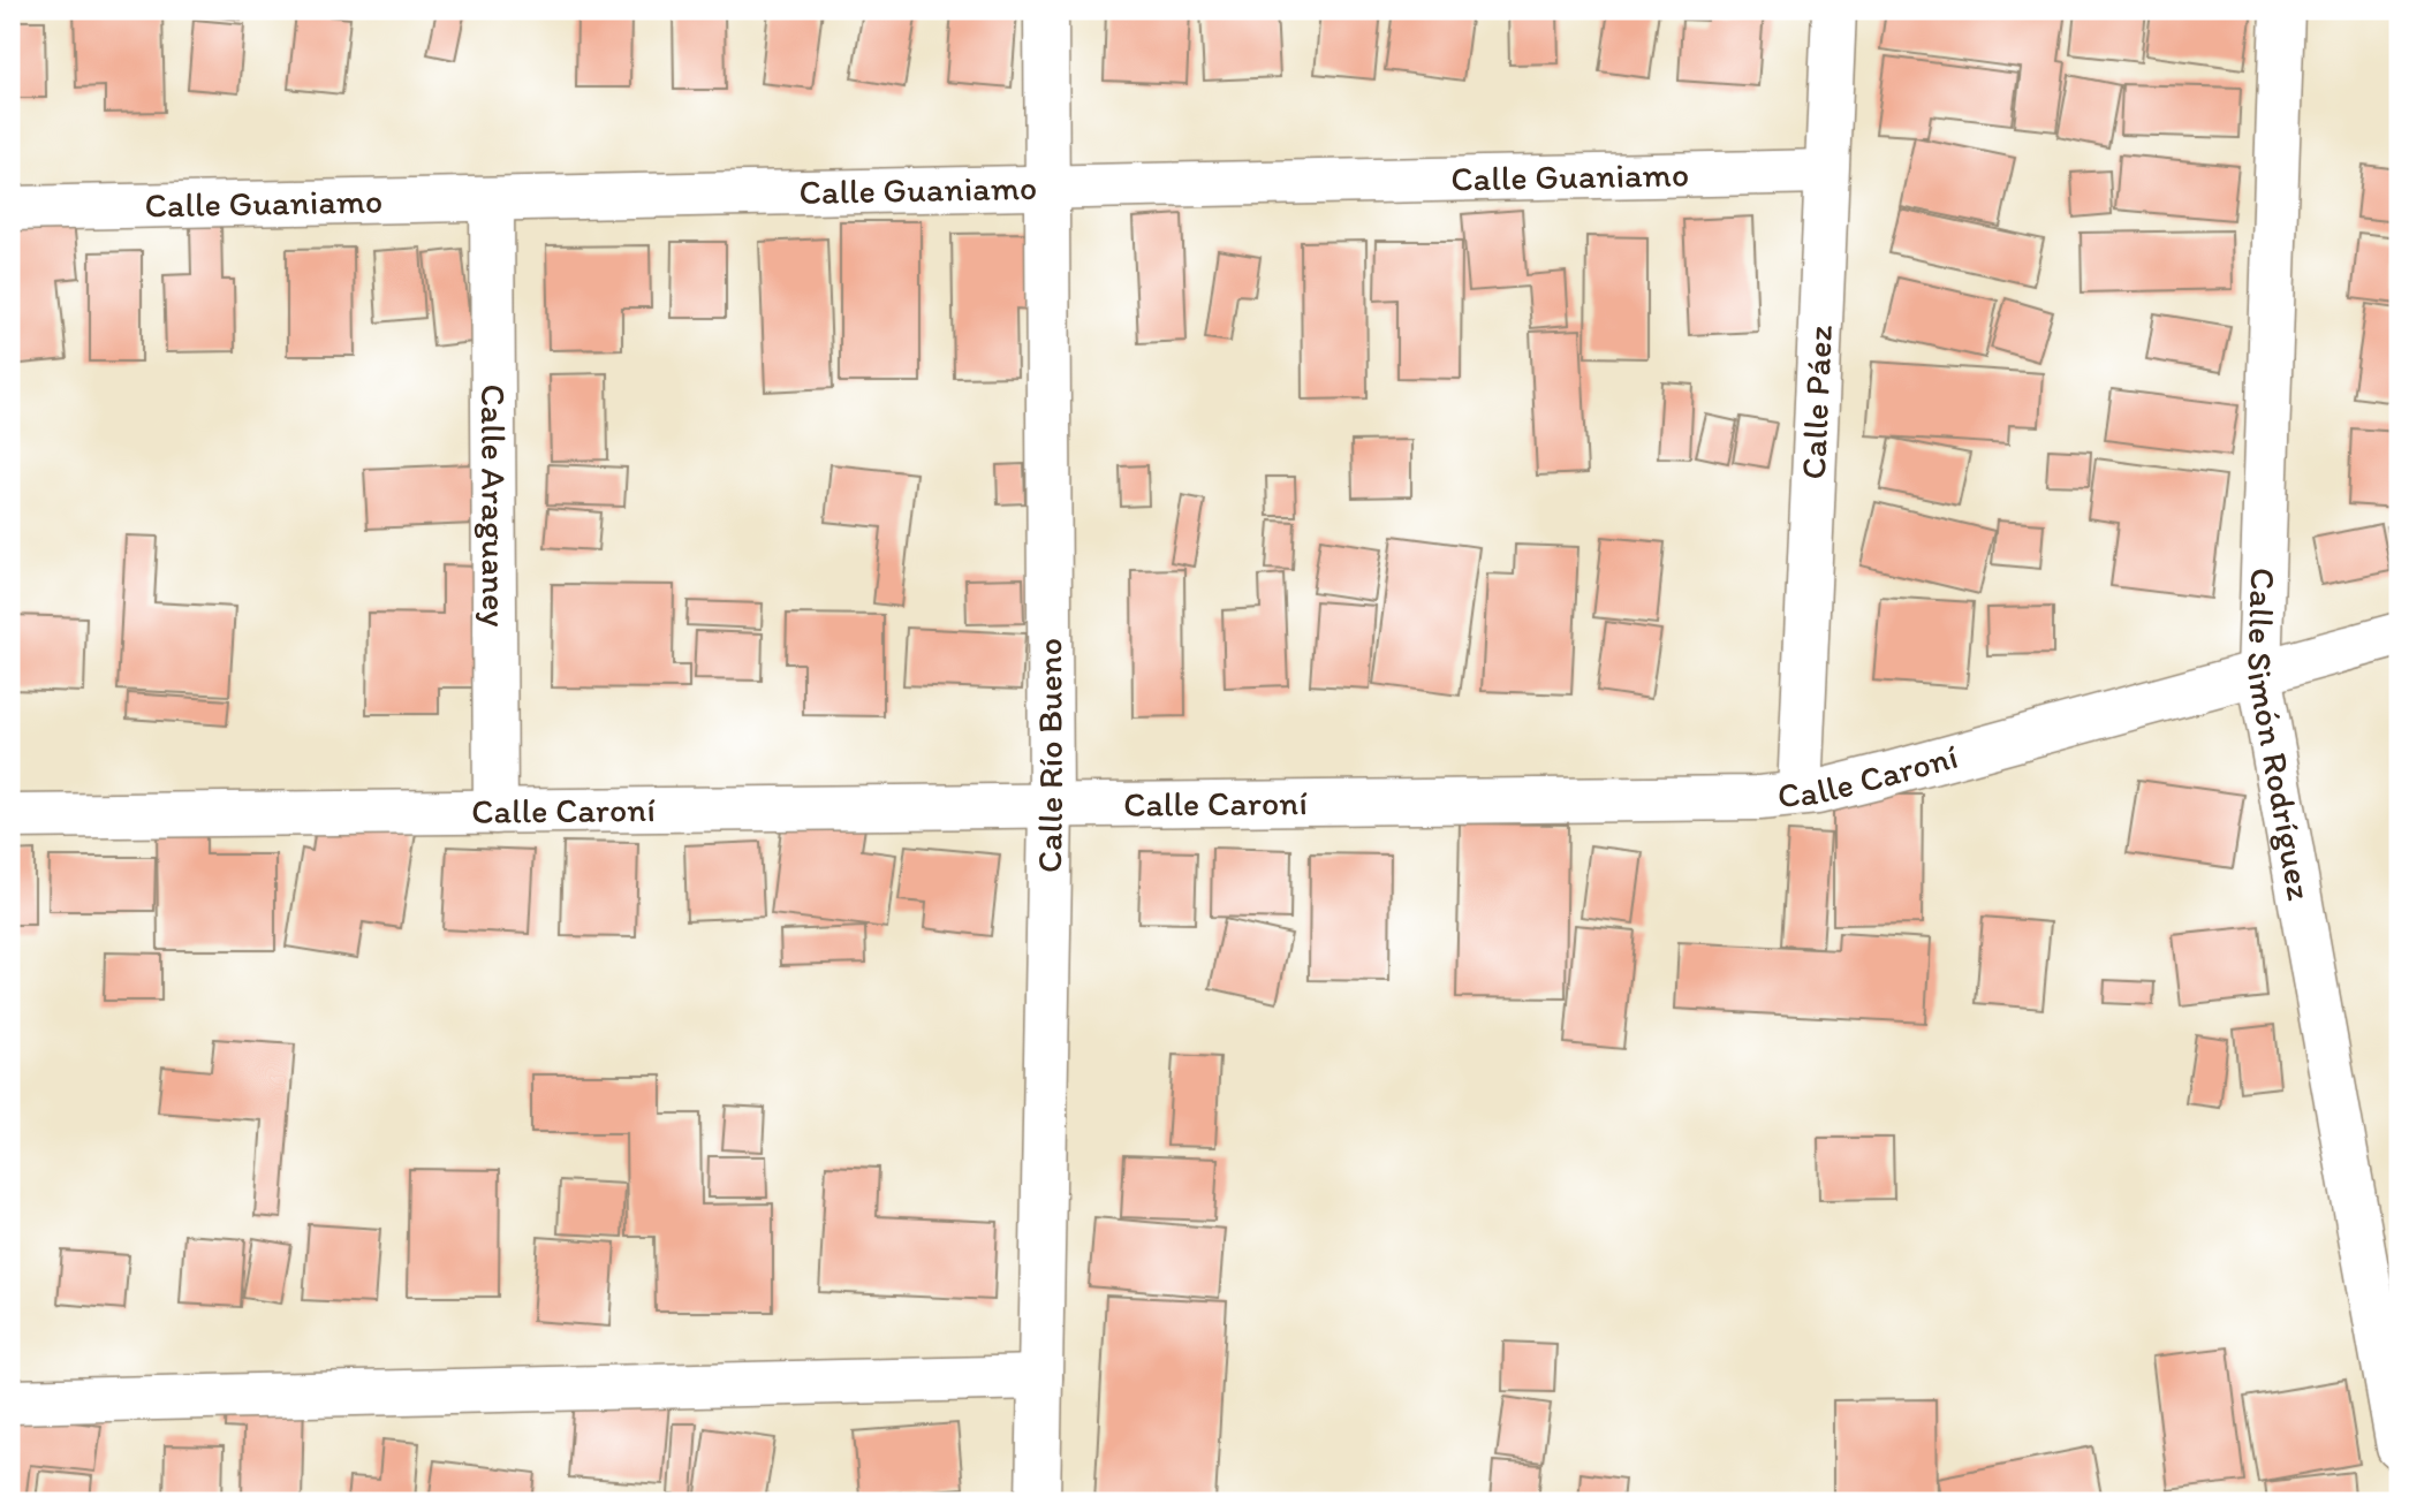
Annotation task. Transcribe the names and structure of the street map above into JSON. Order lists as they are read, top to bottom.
{
  "streets": {
    "street": [
      "Calle Guaniamo",
      "Calle Páez",
      "Calle Araguaney",
      "Calle Simón Rodríguez",
      "Calle Río Bueno",
      "Calle Caroní"
    ]
  },
  "crossings": [
    ["Calle Guaniamo", "Calle Páez"],
    ["Calle Guaniamo", "Calle Araguaney"],
    ["Calle Guaniamo", "Calle Río Bueno"],
    ["Calle Páez", "Calle Caroní"],
    ["Calle Araguaney", "Calle Caroní"],
    ["Calle Simón Rodríguez", "Calle Caroní"],
    ["Calle Río Bueno", "Calle Caroní"]
  ]
}
